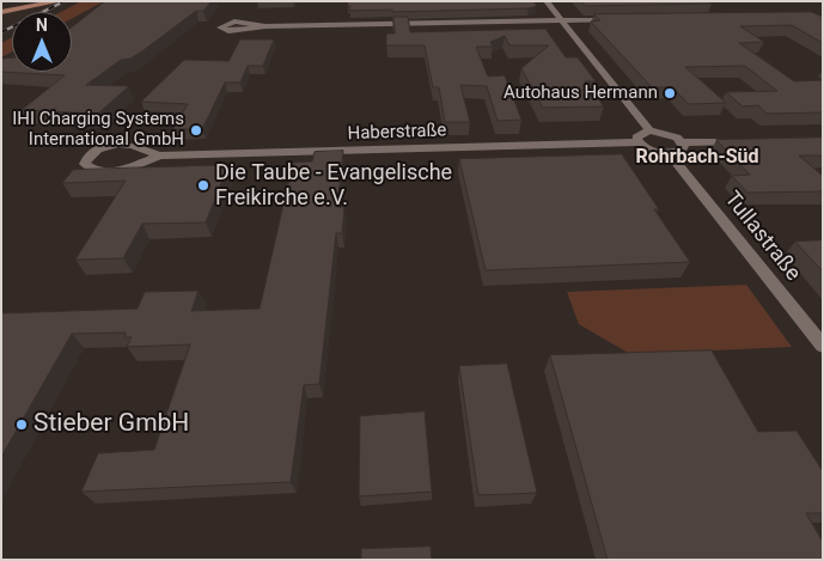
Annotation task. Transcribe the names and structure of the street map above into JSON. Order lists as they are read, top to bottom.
{
  "streets": {
    "street": ["Haberstraße", "Tullastraße"]
  },
  "crossings": [
    ["Haberstraße", "Tullastraße"]
  ],
  "districts": ["Rohrbach-Süd"],
  "places": [
    "Autohaus Hermann",
    "IHI Charging Systems International GmbH",
    "Die Taube - Evangelische Freikirche e.V.",
    "Stieber GmbH"
  ],
  "north": "top"
}
